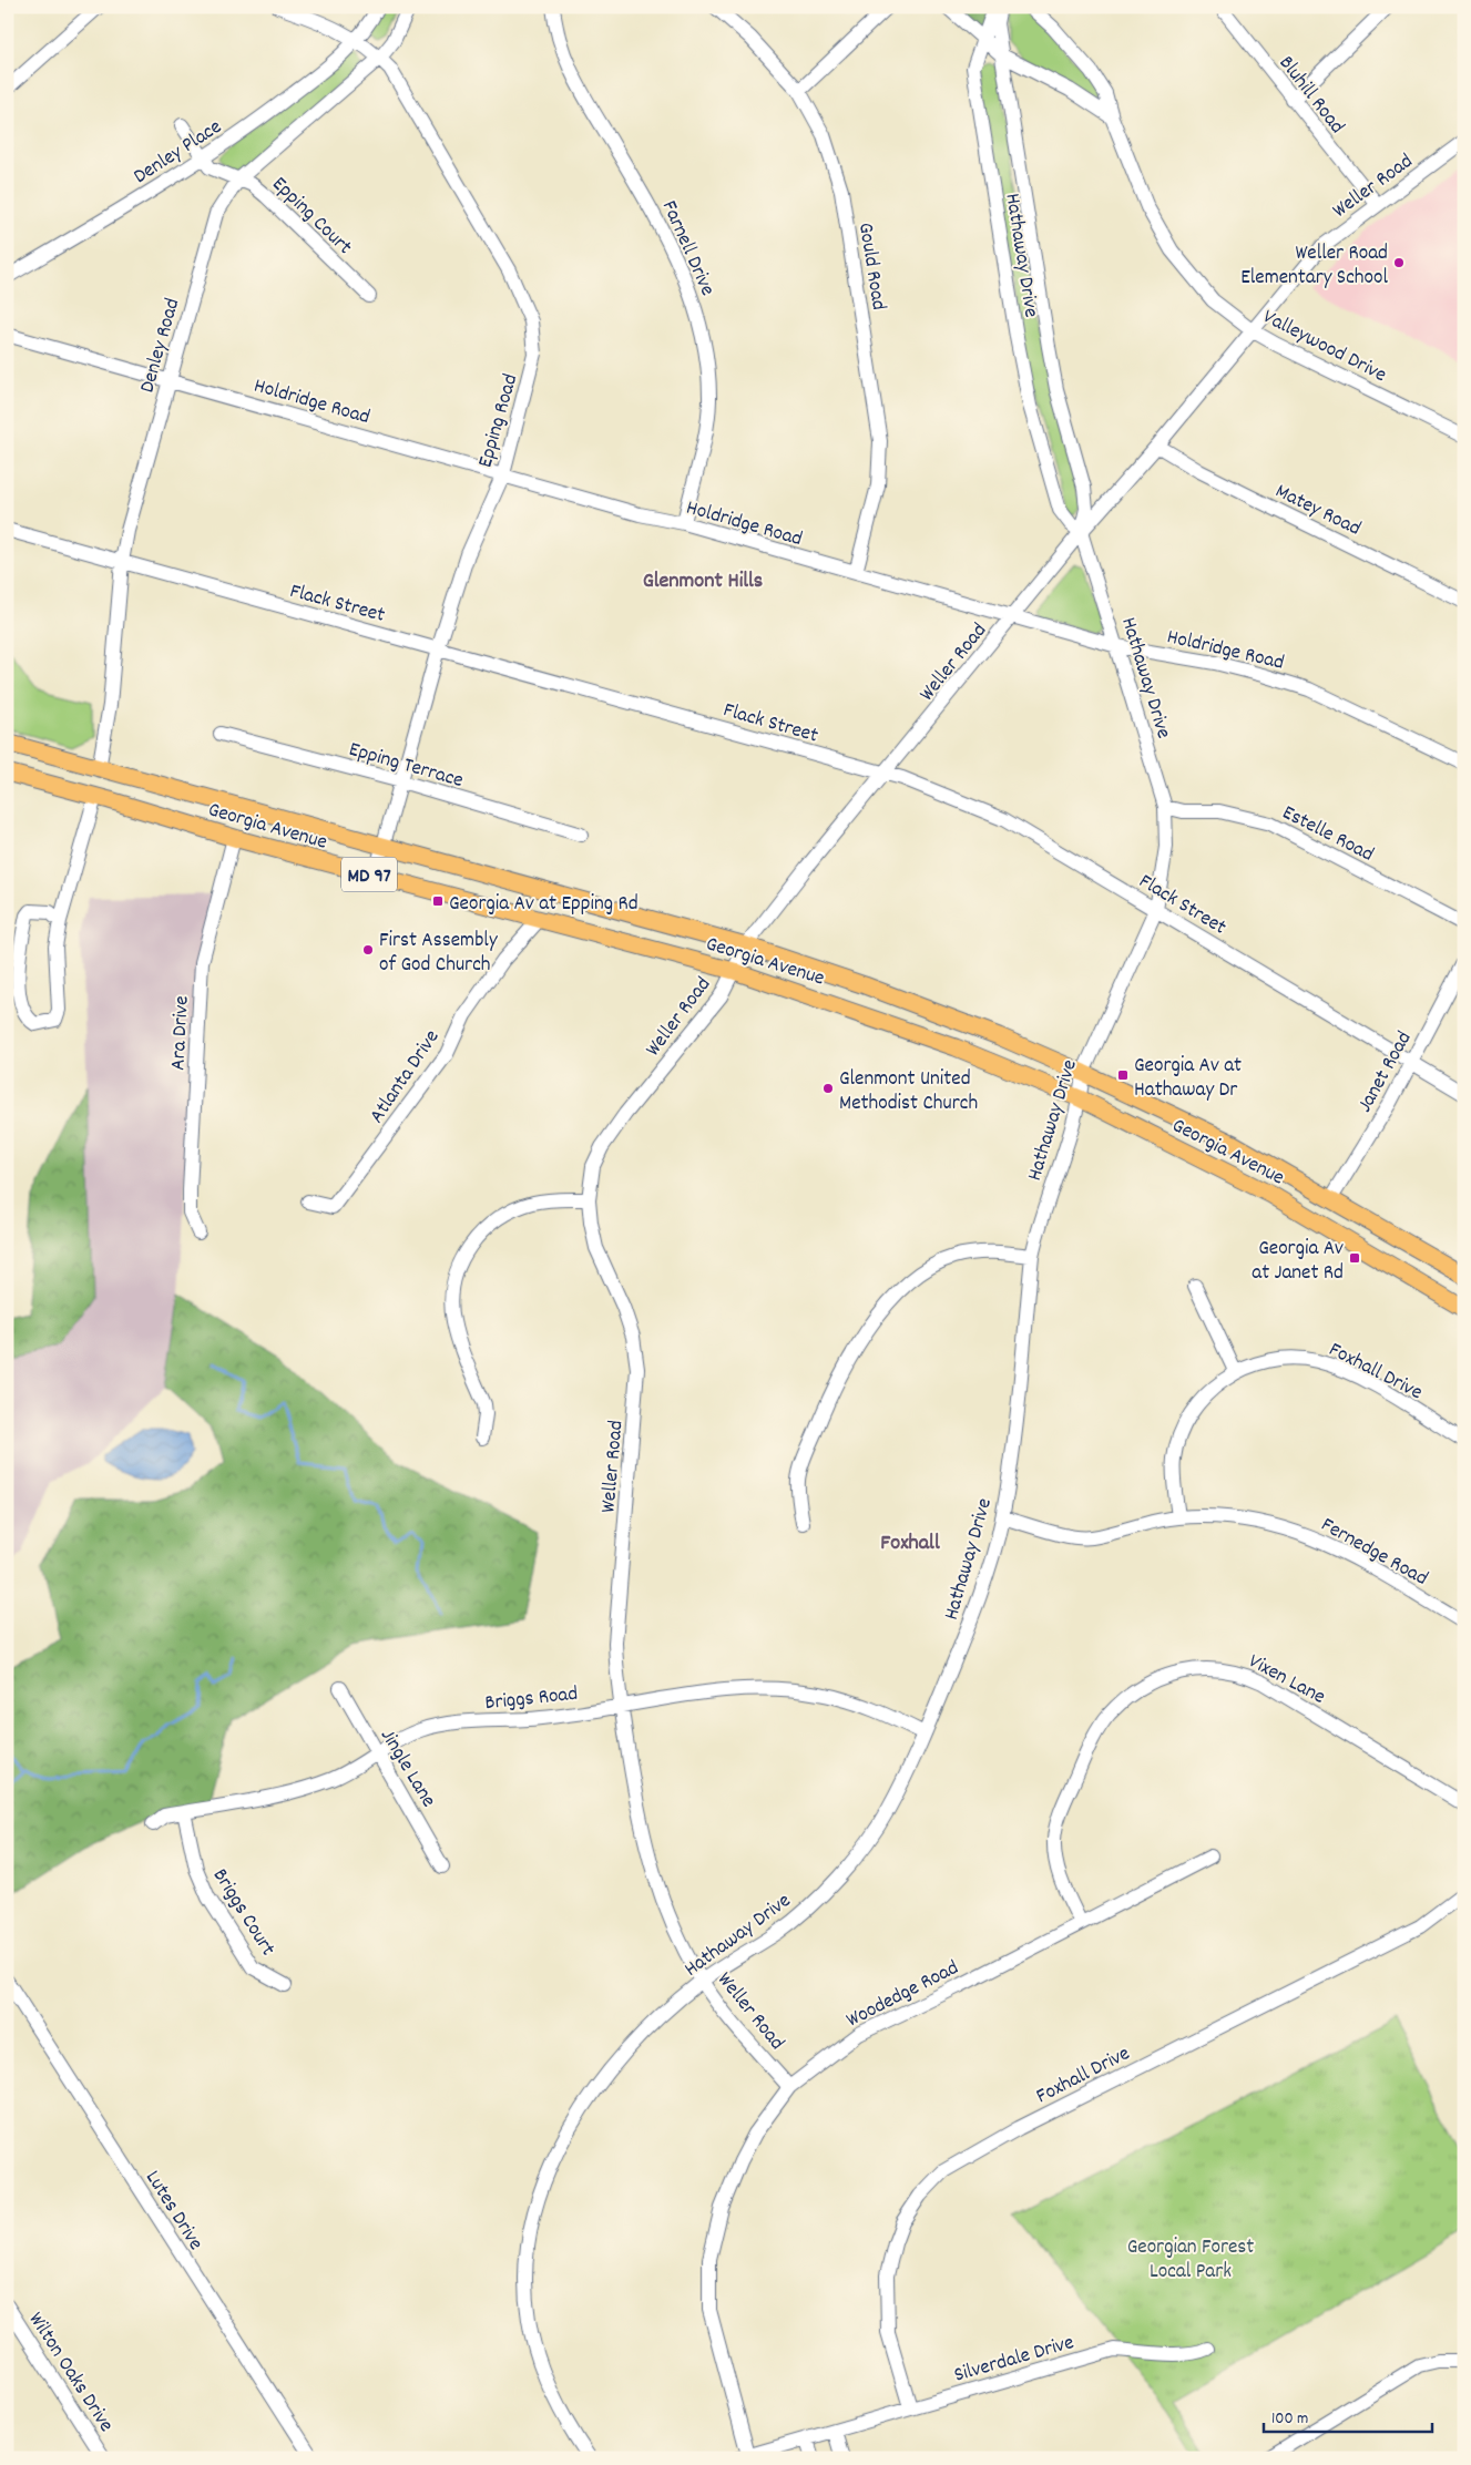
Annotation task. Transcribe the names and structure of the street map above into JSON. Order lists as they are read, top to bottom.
{
  "streets": {
    "main road": ["Georgia Avenue", "MD 97"],
    "street": [
      "Bluhill Road",
      "Denley Place",
      "Weller Road",
      "Epping Court",
      "Farnell Drive",
      "Hathaway Drive",
      "Gould Road",
      "Valleywood Drive",
      "Denley Road",
      "Holdridge Road",
      "Epping Road",
      "Matey Road",
      "Flack Street",
      "Epping Terrace",
      "Estelle Road",
      "Ara Drive",
      "Janet Road",
      "Atlanta Drive",
      "Foxhall Drive",
      "Fernedge Road",
      "Vixen Lane",
      "Briggs Road",
      "Jingle Lane",
      "Briggs Court",
      "Woodedge Road",
      "Lutes Drive",
      "Silverdale Drive",
      "Wilton Oaks Drive"
    ]
  },
  "crossings": [
    ["Bluhill Road", "Weller Road"],
    ["Denley Place", "Epping Court"],
    ["Denley Place", "Epping Road"],
    ["Weller Road", "Hathaway Drive"],
    ["Weller Road", "Valleywood Drive"],
    ["Weller Road", "Holdridge Road"],
    ["Weller Road", "Matey Road"],
    ["Weller Road", "Flack Street"],
    ["Weller Road", "Georgia Avenue"],
    ["Weller Road", "Briggs Road"],
    ["Weller Road", "Woodedge Road"],
    ["Epping Court", "Denley Road"],
    ["Farnell Drive", "Holdridge Road"],
    ["Hathaway Drive", "Holdridge Road"],
    ["Hathaway Drive", "Flack Street"],
    ["Hathaway Drive", "Georgia Avenue"],
    ["Hathaway Drive", "Estelle Road"],
    ["Hathaway Drive", "Fernedge Road"],
    ["Hathaway Drive", "Briggs Road"],
    ["Gould Road", "Holdridge Road"],
    ["Denley Road", "Holdridge Road"],
    ["Denley Road", "Epping Road"],
    ["Denley Road", "Flack Street"],
    ["Denley Road", "Georgia Avenue"],
    ["Holdridge Road", "Epping Road"],
    ["Epping Road", "Flack Street"],
    ["Epping Road", "Epping Terrace"],
    ["Epping Road", "Georgia Avenue"],
    ["Flack Street", "Janet Road"],
    ["Georgia Avenue", "Ara Drive"],
    ["Georgia Avenue", "Janet Road"],
    ["Georgia Avenue", "Atlanta Drive"],
    ["Foxhall Drive", "Fernedge Road"],
    ["Foxhall Drive", "Silverdale Drive"],
    ["Vixen Lane", "Woodedge Road"],
    ["Briggs Road", "Jingle Lane"],
    ["Briggs Road", "Briggs Court"],
    ["Woodedge Road", "Silverdale Drive"]
  ],
  "districts": ["Glenmont Hills", "Foxhall"],
  "parks": ["Georgian Forest Local Park"],
  "places": {
    "other": ["Weller Road Elementary School", "First Assembly of God Church", "Glenmont United Methodist Church"],
    "transit": ["Georgia Av at Epping Rd", "Georgia Av at Hathaway Dr", "Georgia Av at Janet Rd"]
  },
  "scale_bar": "100 m"
}
